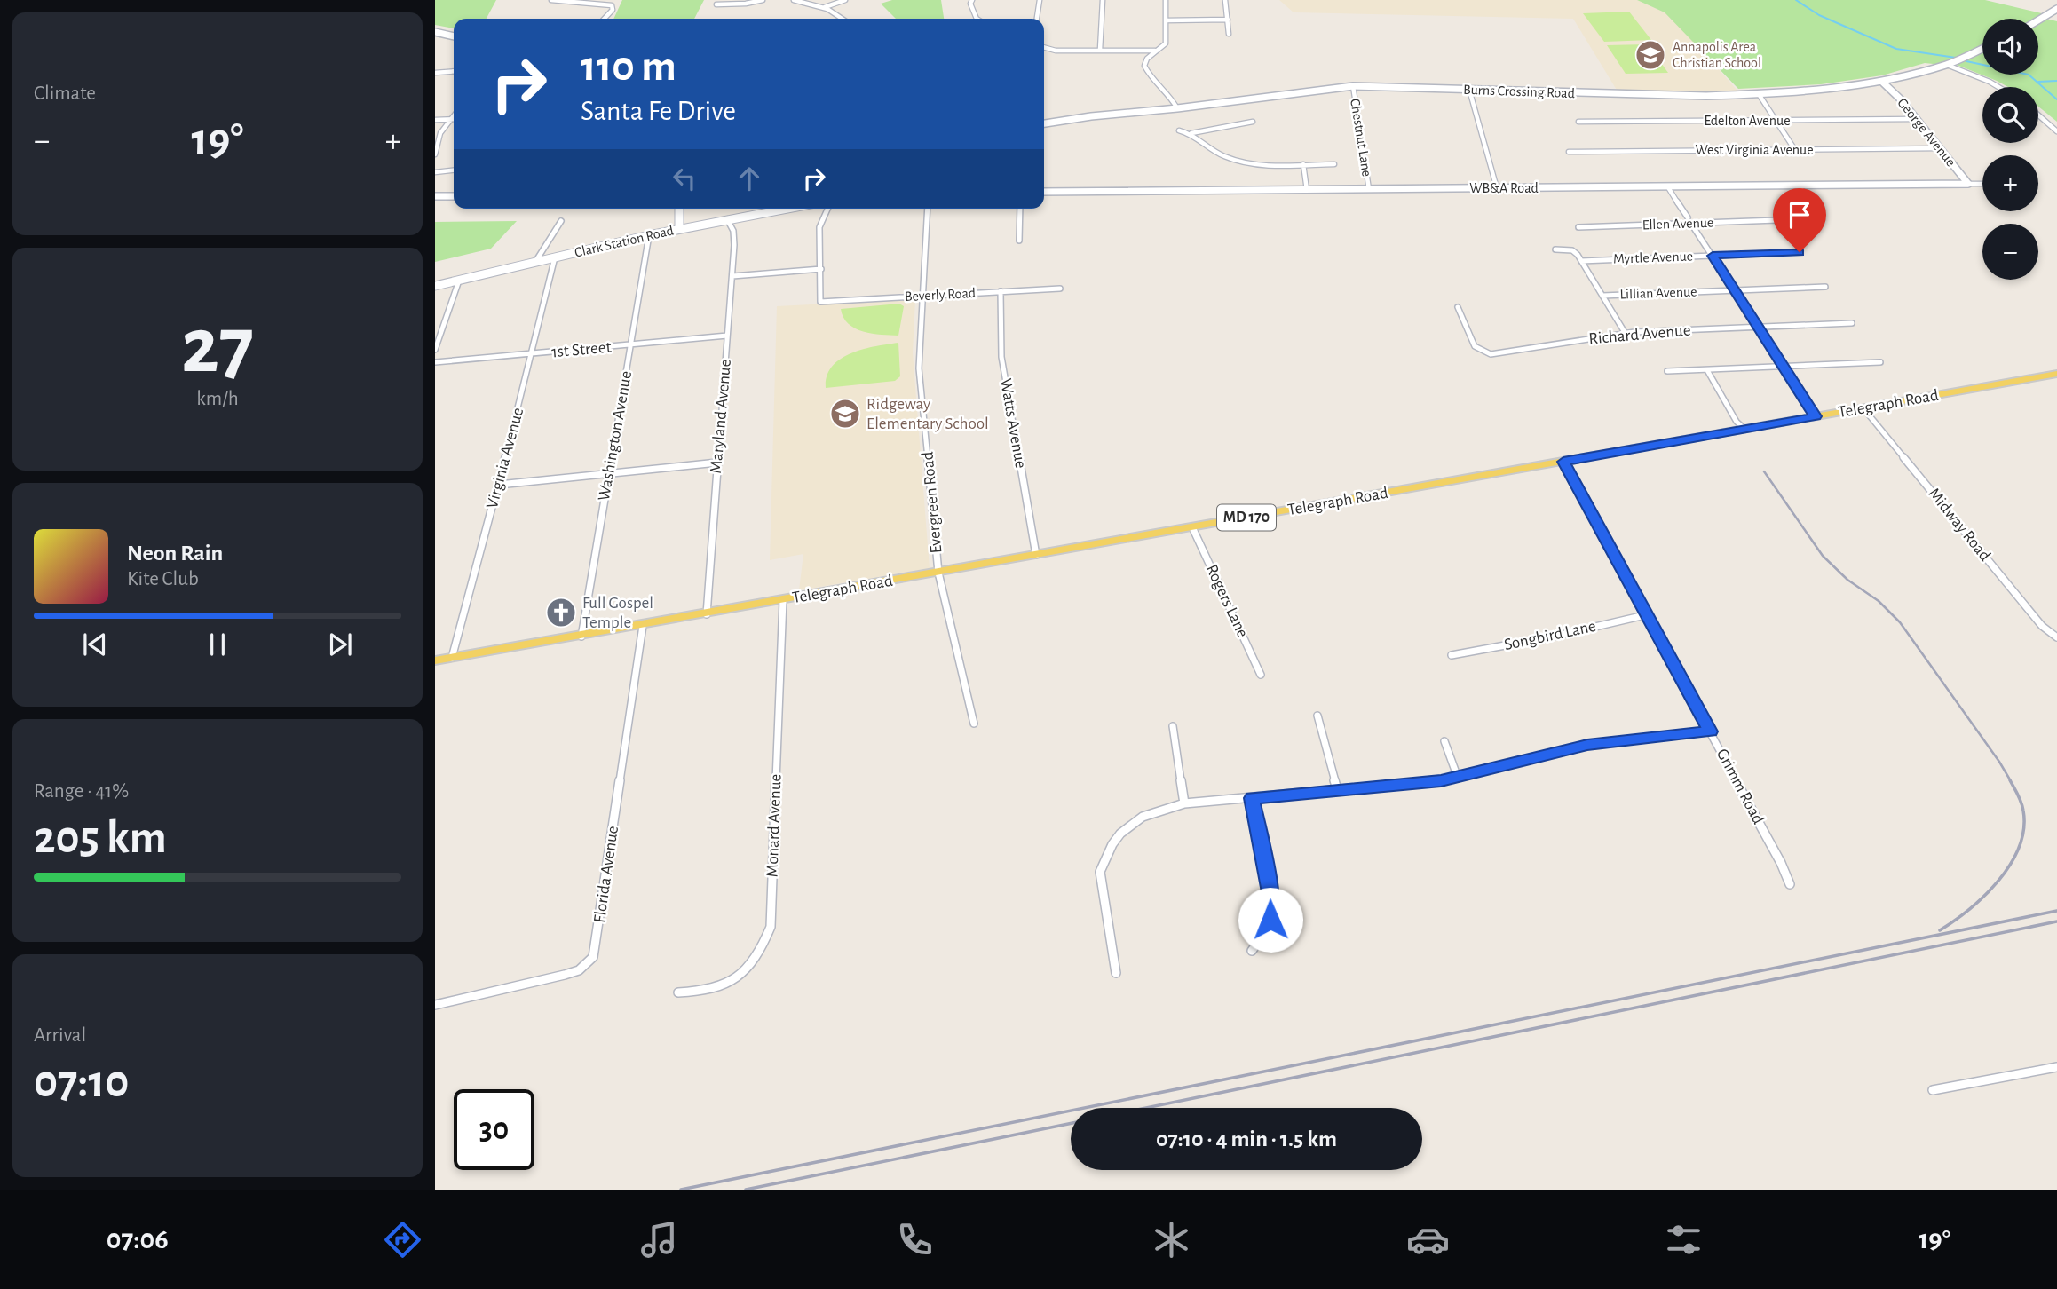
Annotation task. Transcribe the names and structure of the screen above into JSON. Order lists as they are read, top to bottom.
{
  "streets": {
    "main road": ["Telegraph Road", "MD 170"],
    "street": [
      "Burns Crossing Road",
      "Edelton Avenue",
      "George Avenue",
      "Chestnut Lane",
      "West Virginia Avenue",
      "WB&A Road",
      "Ellen Avenue",
      "Clark Station Road",
      "Myrtle Avenue",
      "Lillian Avenue",
      "Beverly Road",
      "Richard Avenue",
      "1st Street",
      "Maryland Avenue",
      "Watts Avenue",
      "Washington Avenue",
      "Virginia Avenue",
      "Evergreen Road",
      "Midway Road",
      "Rogers Lane",
      "Songbird Lane",
      "Grimm Road",
      "Monard Avenue",
      "Florida Avenue"
    ]
  },
  "crossings": [
    ["Burns Crossing Road", "George Avenue"],
    ["Burns Crossing Road", "Chestnut Lane"],
    ["Edelton Avenue", "George Avenue"],
    ["George Avenue", "West Virginia Avenue"],
    ["George Avenue", "WB&A Road"],
    ["Chestnut Lane", "WB&A Road"],
    ["Clark Station Road", "Maryland Avenue"],
    ["Clark Station Road", "Washington Avenue"],
    ["Clark Station Road", "Virginia Avenue"],
    ["Beverly Road", "Watts Avenue"],
    ["Beverly Road", "Evergreen Road"],
    ["1st Street", "Maryland Avenue"],
    ["1st Street", "Washington Avenue"],
    ["1st Street", "Virginia Avenue"],
    ["Telegraph Road", "Maryland Avenue"],
    ["Telegraph Road", "Watts Avenue"],
    ["Telegraph Road", "Washington Avenue"],
    ["Telegraph Road", "Virginia Avenue"],
    ["Telegraph Road", "Evergreen Road"],
    ["Telegraph Road", "Midway Road"],
    ["Telegraph Road", "Rogers Lane"],
    ["Telegraph Road", "Grimm Road"],
    ["Telegraph Road", "Monard Avenue"],
    ["Telegraph Road", "Florida Avenue"],
    ["Songbird Lane", "Grimm Road"]
  ],
  "places": {
    "school or university": ["Annapolis Area Christian School", "Ridgeway Elementary School"],
    "church": ["Full Gospel Temple"]
  },
  "page": {
    "tile": [
      "Climate",
      ["27", "km/h"],
      ["Range · 41%", "205 km"],
      ["Arrival", "07:10"]
    ],
    "map_buttons": ["+", "−"],
    "turn": ["110 m", "Santa Fe Drive"],
    "heat": ["−", "19°", "+"],
    "song": ["Neon Rain", "Kite Club"],
    "limit": "30",
    "trip": "07:10 · 4 min · 1.5 km",
    "tabs": ["07:06", "19°"]
  }
}
